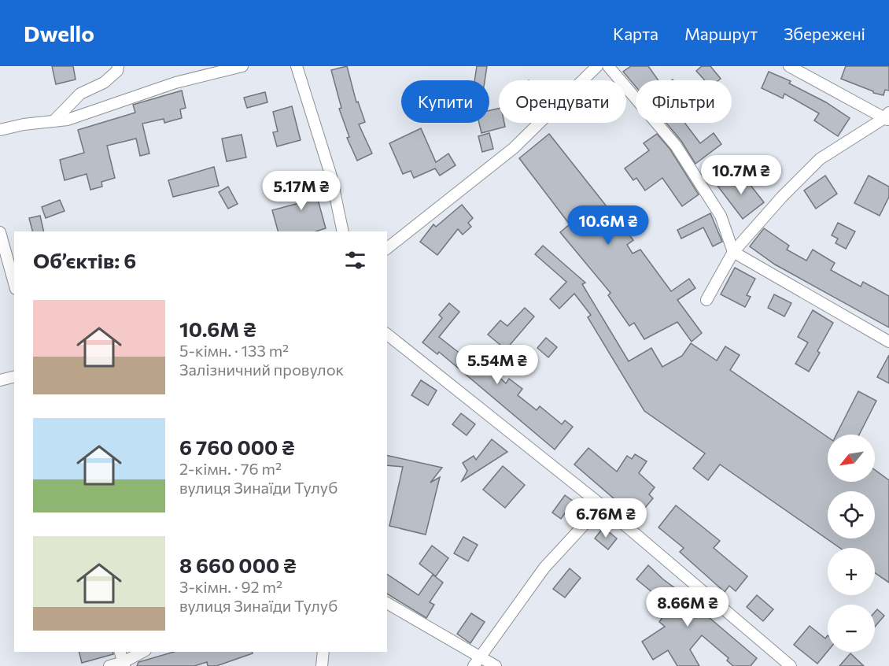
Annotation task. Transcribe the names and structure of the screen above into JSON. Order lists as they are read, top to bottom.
{
  "north": "bottom left",
  "page": {
    "header": "Dwello",
    "nav": ["Карта", "Маршрут", "Збережені"],
    "chip": ["Купити", "Орендувати", "Фільтри"],
    "price": [
      "10.7M ₴",
      "5.17M ₴",
      "10.6M ₴",
      "5.54M ₴",
      "6.76M ₴",
      "8.66M ₴"
    ],
    "heading": "Об’єктів: 6",
    "list": [
      {
        "name": "10.6M ₴",
        "note": "5-кімн. · 133 m² · Залізничний провулок"
      },
      {
        "name": "6 760 000 ₴",
        "note": "2-кімн. · 76 m² · вулиця Зинаїди Тулуб"
      },
      {
        "name": "8 660 000 ₴",
        "note": "3-кімн. · 92 m² · вулиця Зинаїди Тулуб"
      }
    ],
    "map_buttons": ["+", "−"]
  }
}
